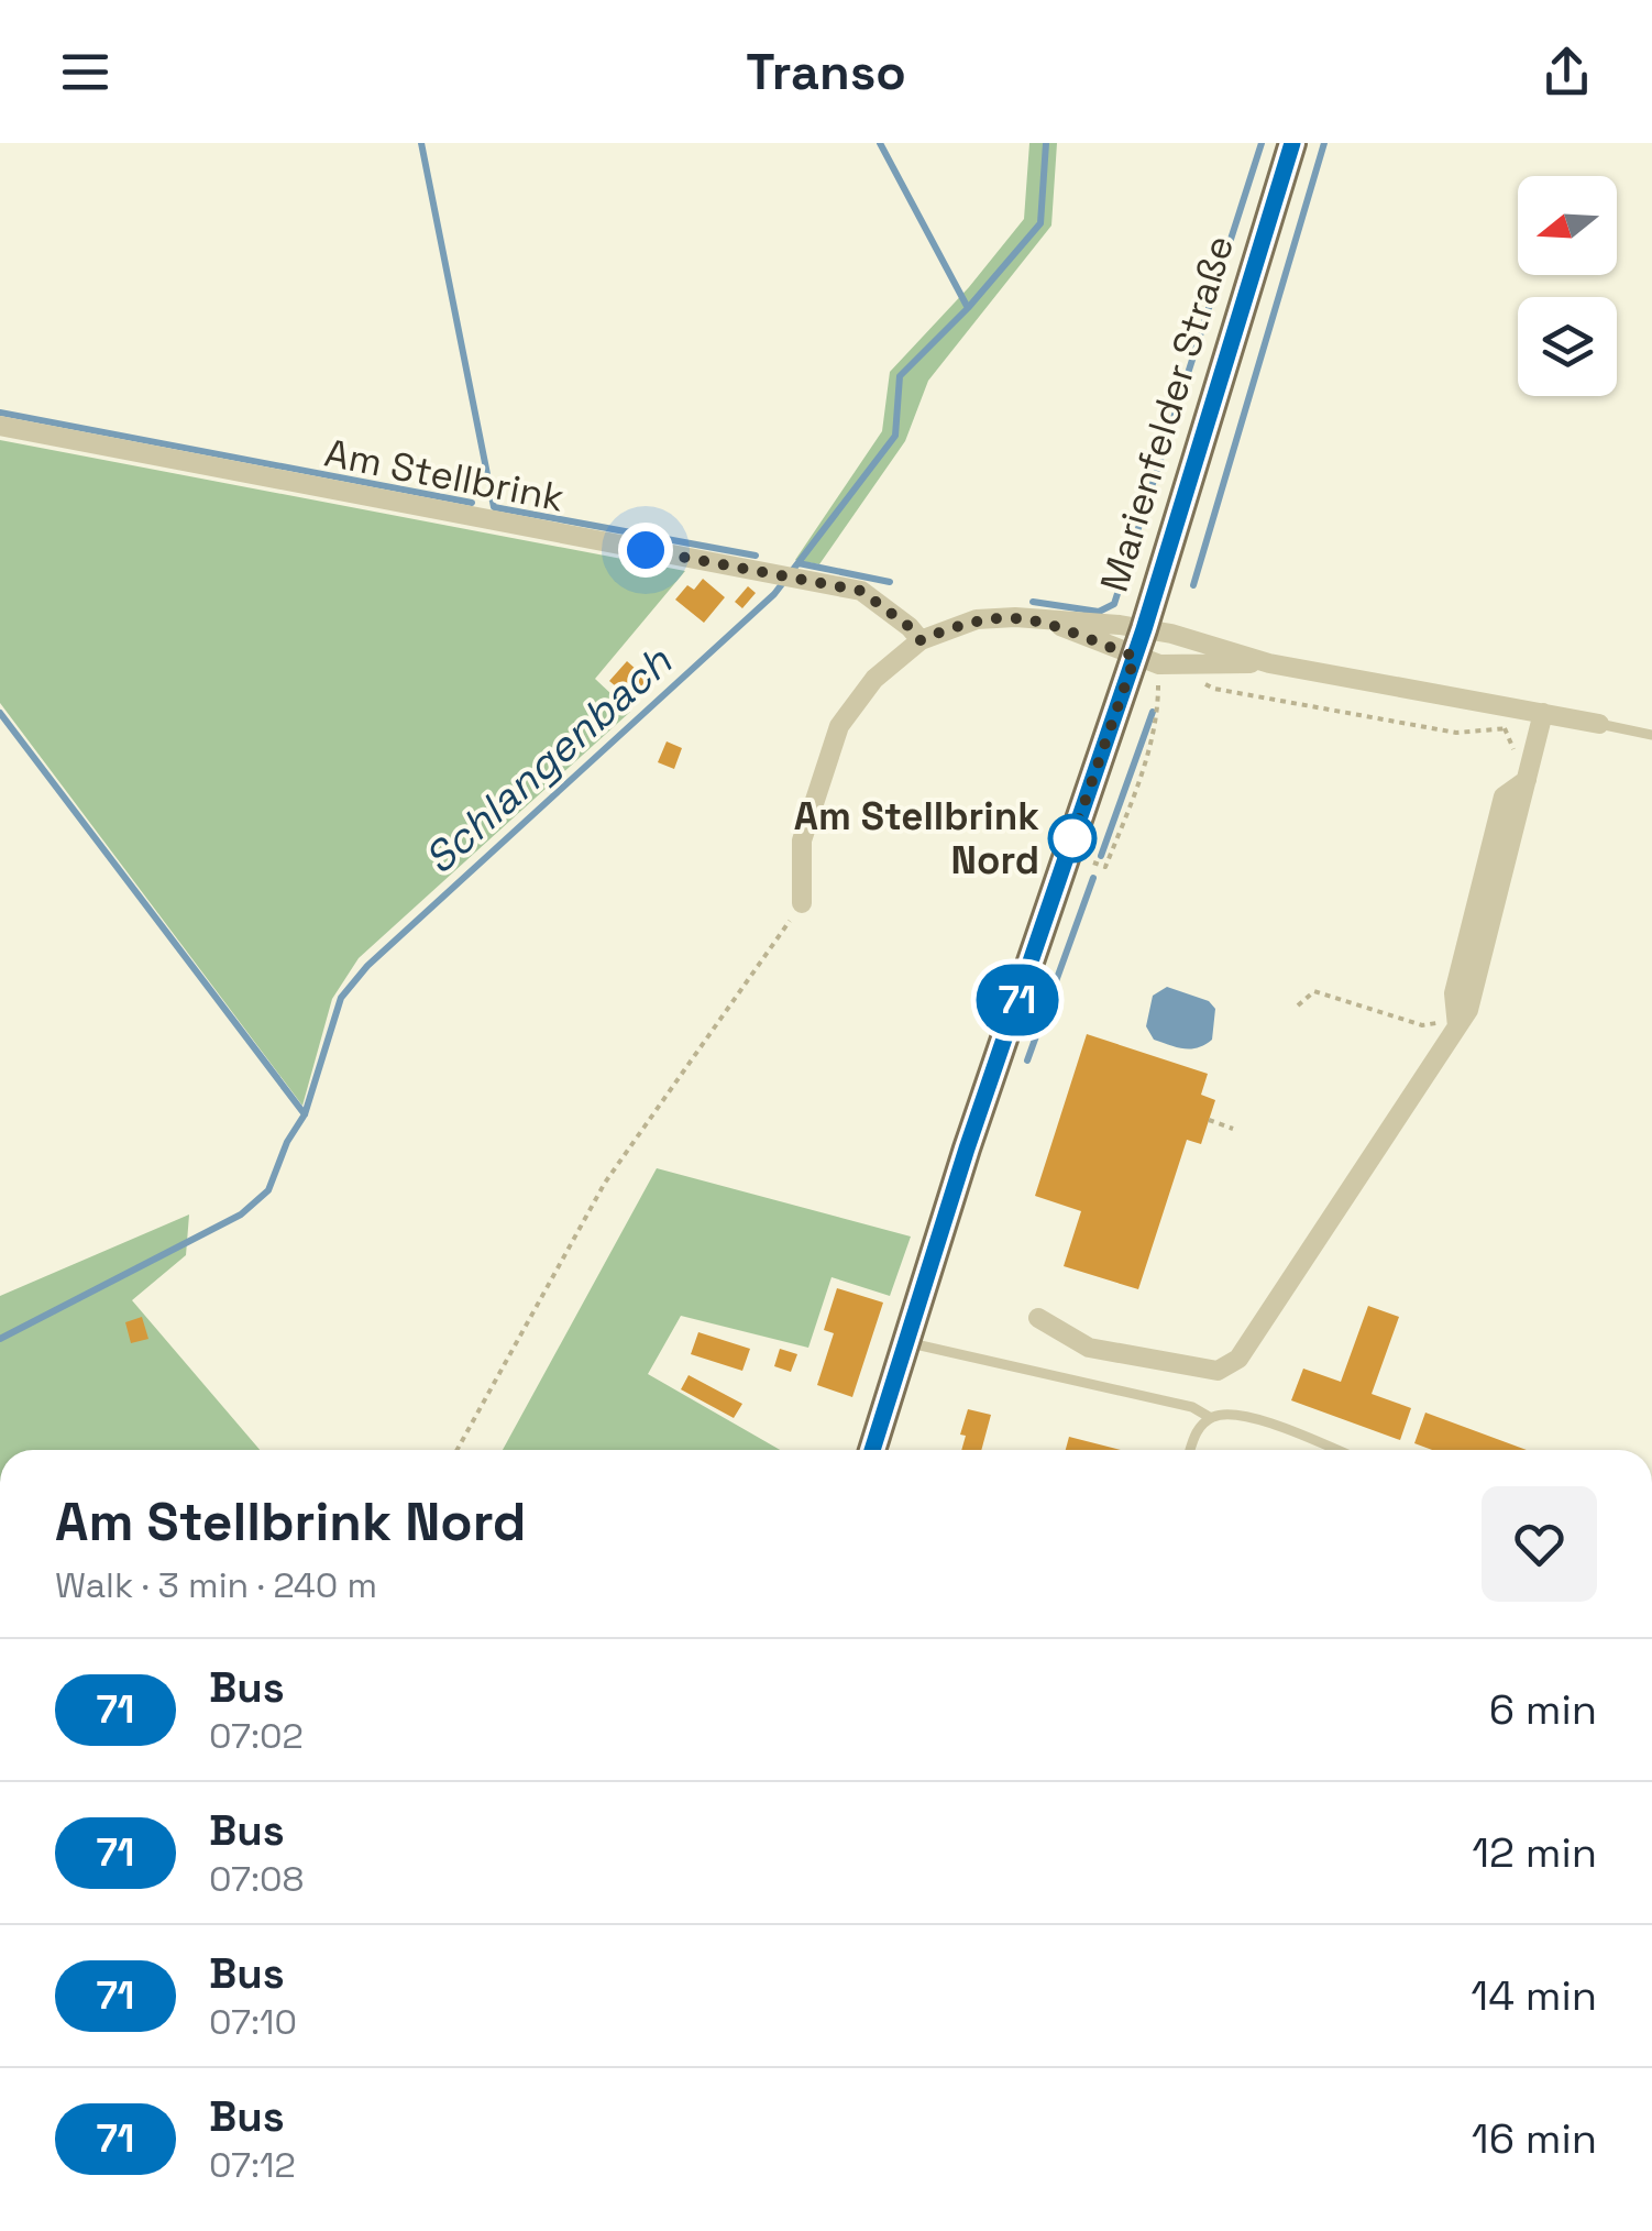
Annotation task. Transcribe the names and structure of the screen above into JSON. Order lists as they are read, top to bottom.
{
  "streets": {
    "main road": ["Marienfelder Straße"],
    "street": ["Am Stellbrink"]
  },
  "water": ["Schlangenbach"],
  "places": ["Am Stellbrink Nord"],
  "lines": ["bus line 71"],
  "north": "left",
  "page": {
    "header": "Transo",
    "on_map": "71",
    "heading": ["Am Stellbrink Nord", "Walk · 3 min · 240 m"],
    "list": [
      {
        "mark": "71",
        "name": "Bus",
        "note": "07:02",
        "value": "6 min"
      },
      {
        "mark": "71",
        "name": "Bus",
        "note": "07:08",
        "value": "12 min"
      },
      {
        "mark": "71",
        "name": "Bus",
        "note": "07:10",
        "value": "14 min"
      },
      {
        "mark": "71",
        "name": "Bus",
        "note": "07:12",
        "value": "16 min"
      }
    ]
  }
}
